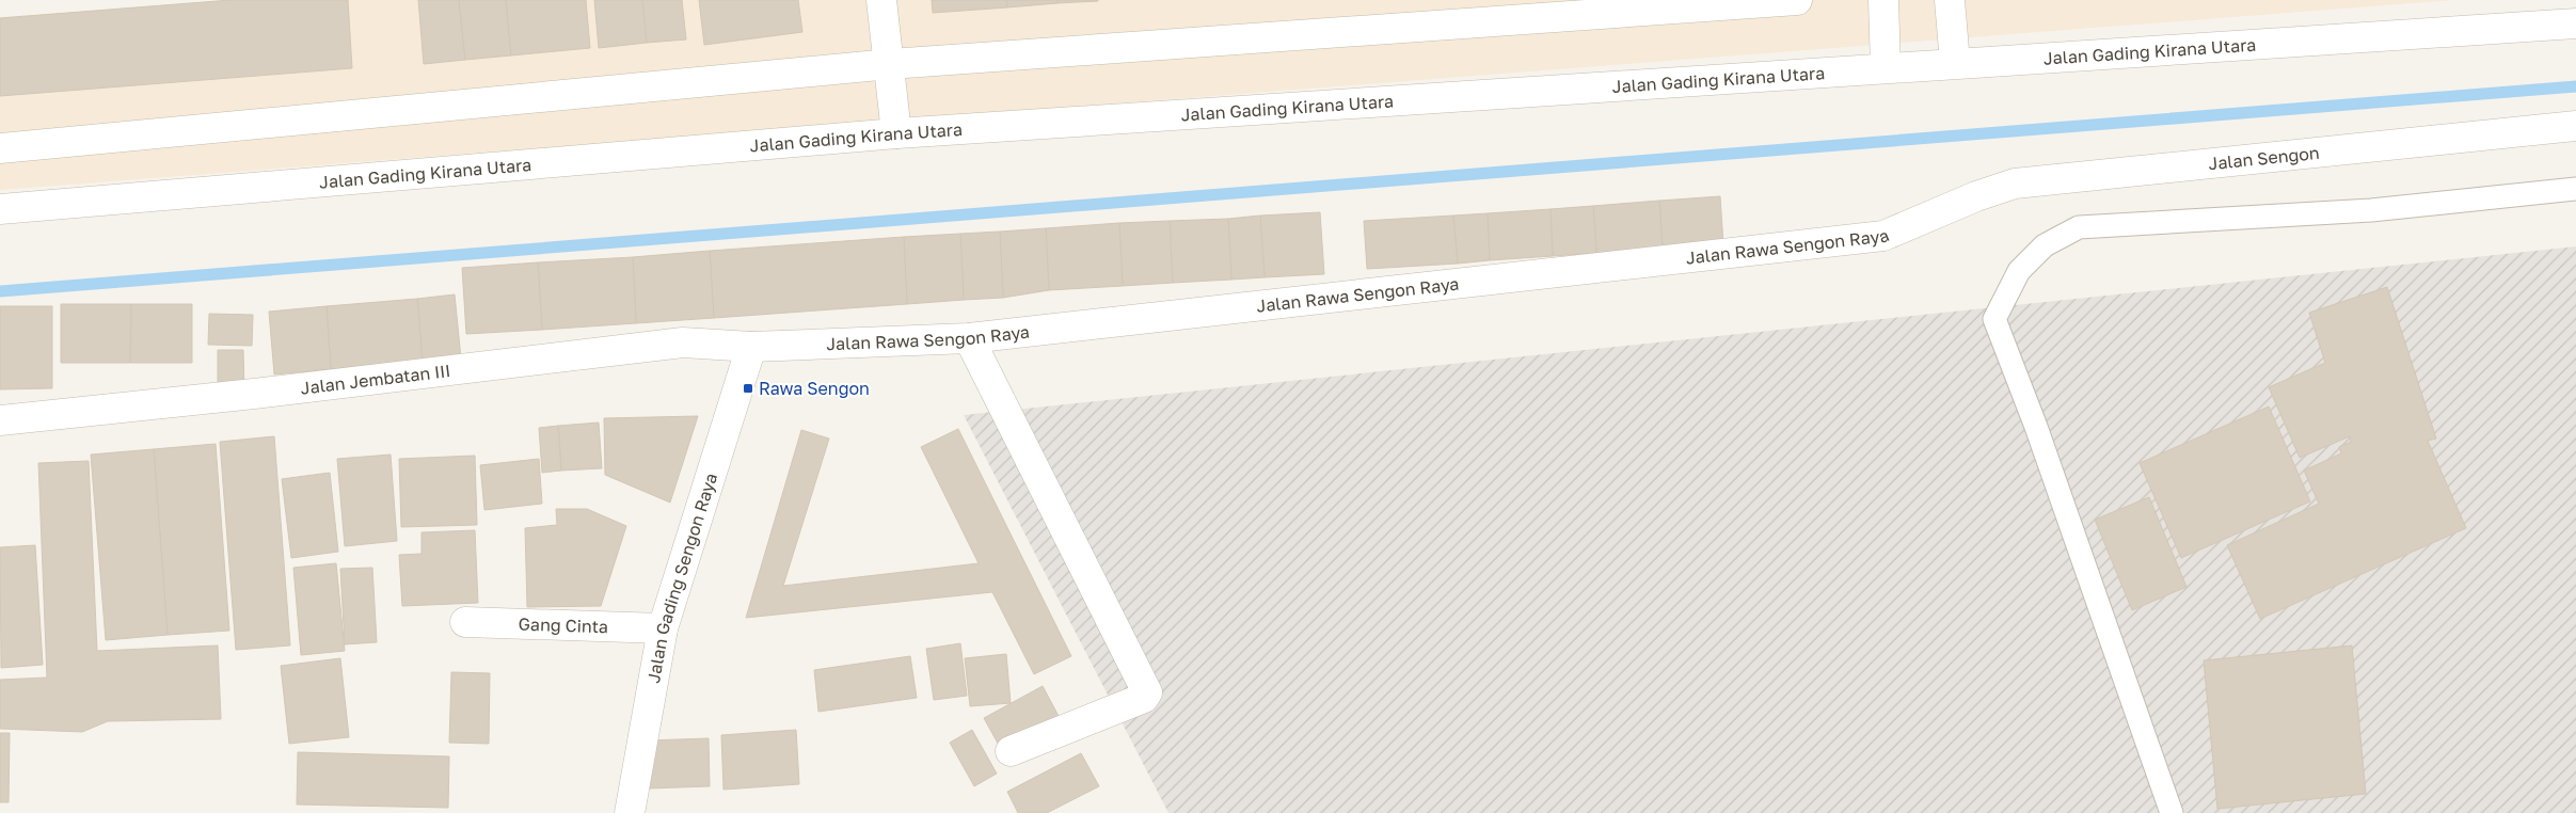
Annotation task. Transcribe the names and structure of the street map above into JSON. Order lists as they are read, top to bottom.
{
  "streets": {
    "street": [
      "Jalan Gading Kirana Utara",
      "Jalan Sengon",
      "Jalan Rawa Sengon Raya",
      "Jalan Jembatan III",
      "Jalan Gading Sengon Raya",
      "Gang Cinta"
    ]
  },
  "crossings": [
    ["Jalan Sengon", "Jalan Rawa Sengon Raya"],
    ["Jalan Rawa Sengon Raya", "Jalan Jembatan III"],
    ["Jalan Rawa Sengon Raya", "Jalan Gading Sengon Raya"],
    ["Jalan Jembatan III", "Jalan Gading Sengon Raya"],
    ["Jalan Gading Sengon Raya", "Gang Cinta"]
  ],
  "places": {
    "transit": ["Rawa Sengon"]
  }
}
